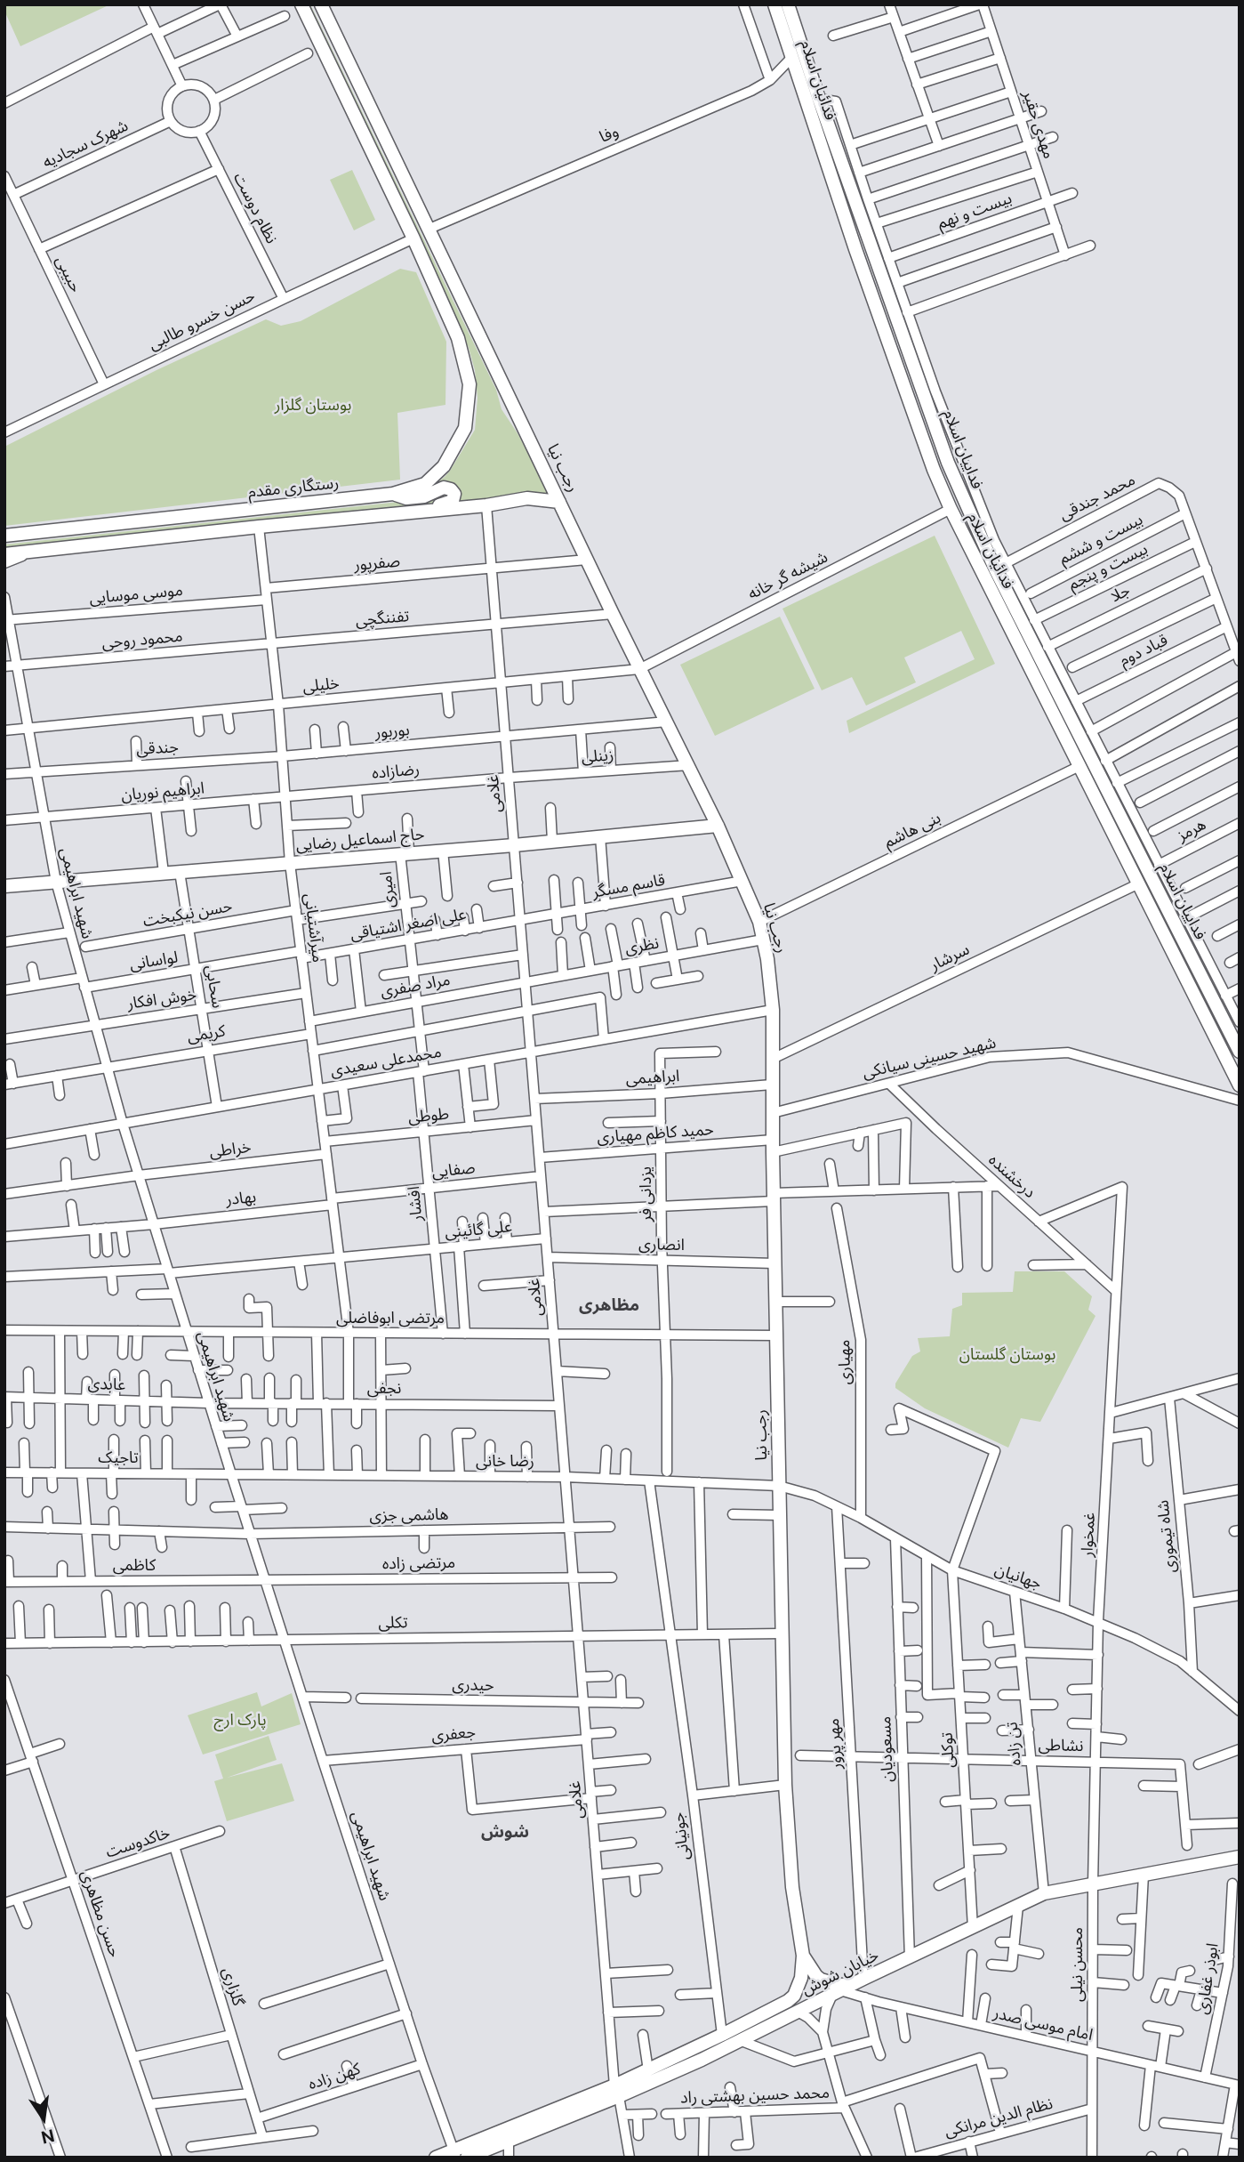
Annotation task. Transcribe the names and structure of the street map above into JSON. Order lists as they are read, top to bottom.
{
  "streets": {
    "main road": [
      "فدائیان اسلام",
      "فداییان اسلام",
      "رجب نیا",
      "رستگاری مقدم",
      "حاج اسماعیل رضایی",
      "خیابان شوش"
    ],
    "street": [
      "مهدی حقیر",
      "وفا",
      "شهرک سجادیه",
      "نظام دوست",
      "بیست و نهم",
      "حبیبی",
      "حسن خسرو طالبی",
      "محمد جندقی",
      "بیست و ششم",
      "صفرپور",
      "بیست و پنجم",
      "شیشه گر خانه",
      "جلا",
      "موسی موسایی",
      "تفننگچی",
      "محمود روحی",
      "قباد دوم",
      "خلیلی",
      "بوربور",
      "جندقی",
      "زینلی",
      "رضازاده",
      "ابراهیم نوریان",
      "غلامی",
      "بنی هاشم",
      "هرمز",
      "قاسم مسگر",
      "امیری",
      "شهید ابراهیمی",
      "حسن نیکبخت",
      "علی اصغر اشتیاقی",
      "میرآشتیانی",
      "نظری",
      "سرشار",
      "لواسانی",
      "مراد صفری",
      "سحابی",
      "خوش افکار",
      "کریمی",
      "شهید حسینی سیانکی",
      "محمدعلی سعیدی",
      "ابراهیمی",
      "طوطی",
      "حمید کاظم مهیاری",
      "خراطی",
      "صفایی",
      "درخشنده",
      "یزدانی فر",
      "بهادر",
      "افشار",
      "علی گائینی",
      "انصاری",
      "مرتضی ابوفاضلی",
      "مهیاری",
      "عابدی",
      "نجفی",
      "تاجیک",
      "رضا خانی",
      "هاشمی جزی",
      "غمخوار",
      "شاه تیموری",
      "مرتضی زاده",
      "کاظمی",
      "جهانیان",
      "تکلی",
      "حیدری",
      "جعفری",
      "مهر پرور",
      "تن زاده",
      "نشاطی",
      "مسعودیان",
      "توکلی",
      "جونیانی",
      "خاکدوست",
      "حسن مظاهری",
      "محسن نیلی",
      "ابوذر غفاری",
      "گلزاری",
      "امام موسی صدر",
      "کهن زاده",
      "محمد حسین بهشتی راد",
      "نظام الدین مرانکی"
    ]
  },
  "crossings": [
    ["فدائیان اسلام", "وفا"],
    ["فدائیان اسلام", "شیشه گر خانه"],
    ["فدائیان اسلام", "بنی هاشم"],
    ["فدائیان اسلام", "سرشار"],
    ["مهدی حقیر", "بیست و نهم"],
    ["وفا", "رجب نیا"],
    ["شهرک سجادیه", "نظام دوست"],
    ["شهرک سجادیه", "حبیبی"],
    ["نظام دوست", "حسن خسرو طالبی"],
    ["حبیبی", "حسن خسرو طالبی"],
    ["حسن خسرو طالبی", "رستگاری مقدم"],
    ["فداییان اسلام", "محمد جندقی"],
    ["رجب نیا", "صفرپور"],
    ["رجب نیا", "شیشه گر خانه"],
    ["رجب نیا", "تفننگچی"],
    ["رجب نیا", "خلیلی"],
    ["رجب نیا", "بوربور"],
    ["رجب نیا", "زینلی"],
    ["رجب نیا", "بنی هاشم"],
    ["رجب نیا", "حاج اسماعیل رضایی"],
    ["رجب نیا", "قاسم مسگر"],
    ["رجب نیا", "نظری"],
    ["رجب نیا", "سرشار"],
    ["رجب نیا", "شهید حسینی سیانکی"],
    ["رجب نیا", "محمدعلی سعیدی"],
    ["رجب نیا", "ابراهیمی"],
    ["رجب نیا", "حمید کاظم مهیاری"],
    ["رجب نیا", "انصاری"],
    ["رجب نیا", "مرتضی ابوفاضلی"],
    ["رجب نیا", "رضا خانی"],
    ["رجب نیا", "جهانیان"],
    ["رجب نیا", "تکلی"],
    ["رجب نیا", "مهر پرور"],
    ["رجب نیا", "خیابان شوش"],
    ["رجب نیا", "امام موسی صدر"],
    ["محمد جندقی", "بیست و ششم"],
    ["محمد جندقی", "بیست و پنجم"],
    ["محمد جندقی", "جلا"],
    ["محمد جندقی", "قباد دوم"],
    ["صفرپور", "غلامی"],
    ["صفرپور", "میرآشتیانی"],
    ["شیشه گر خانه", "خلیلی"],
    ["موسی موسایی", "شهید ابراهیمی"],
    ["موسی موسایی", "میرآشتیانی"],
    ["تفننگچی", "محمود روحی"],
    ["تفننگچی", "غلامی"],
    ["تفننگچی", "میرآشتیانی"],
    ["محمود روحی", "شهید ابراهیمی"],
    ["محمود روحی", "میرآشتیانی"],
    ["خلیلی", "غلامی"],
    ["خلیلی", "شهید ابراهیمی"],
    ["خلیلی", "میرآشتیانی"],
    ["بوربور", "جندقی"],
    ["بوربور", "غلامی"],
    ["بوربور", "میرآشتیانی"],
    ["جندقی", "شهید ابراهیمی"],
    ["جندقی", "میرآشتیانی"],
    ["زینلی", "رضازاده"],
    ["زینلی", "غلامی"],
    ["رضازاده", "ابراهیم نوریان"],
    ["رضازاده", "غلامی"],
    ["رضازاده", "میرآشتیانی"],
    ["ابراهیم نوریان", "شهید ابراهیمی"],
    ["ابراهیم نوریان", "میرآشتیانی"],
    ["غلامی", "حاج اسماعیل رضایی"],
    ["غلامی", "قاسم مسگر"],
    ["غلامی", "علی اصغر اشتیاقی"],
    ["غلامی", "نظری"],
    ["غلامی", "مراد صفری"],
    ["غلامی", "محمدعلی سعیدی"],
    ["غلامی", "ابراهیمی"],
    ["غلامی", "طوطی"],
    ["غلامی", "حمید کاظم مهیاری"],
    ["غلامی", "صفایی"],
    ["غلامی", "علی گائینی"],
    ["غلامی", "انصاری"],
    ["غلامی", "مرتضی ابوفاضلی"],
    ["غلامی", "نجفی"],
    ["غلامی", "رضا خانی"],
    ["غلامی", "هاشمی جزی"],
    ["غلامی", "مرتضی زاده"],
    ["غلامی", "تکلی"],
    ["غلامی", "حیدری"],
    ["غلامی", "جعفری"],
    ["غلامی", "خیابان شوش"],
    ["حاج اسماعیل رضایی", "امیری"],
    ["حاج اسماعیل رضایی", "شهید ابراهیمی"],
    ["حاج اسماعیل رضایی", "میرآشتیانی"],
    ["حاج اسماعیل رضایی", "سحابی"],
    ["قاسم مسگر", "علی اصغر اشتیاقی"],
    ["امیری", "حسن نیکبخت"],
    ["امیری", "علی اصغر اشتیاقی"],
    ["امیری", "مراد صفری"],
    ["امیری", "محمدعلی سعیدی"],
    ["امیری", "افشار"],
    ["شهید ابراهیمی", "لواسانی"],
    ["شهید ابراهیمی", "خوش افکار"],
    ["شهید ابراهیمی", "کریمی"],
    ["شهید ابراهیمی", "محمدعلی سعیدی"],
    ["شهید ابراهیمی", "خراطی"],
    ["شهید ابراهیمی", "بهادر"],
    ["شهید ابراهیمی", "علی گائینی"],
    ["شهید ابراهیمی", "مرتضی ابوفاضلی"],
    ["شهید ابراهیمی", "عابدی"],
    ["شهید ابراهیمی", "نجفی"],
    ["شهید ابراهیمی", "تاجیک"],
    ["شهید ابراهیمی", "رضا خانی"],
    ["شهید ابراهیمی", "هاشمی جزی"],
    ["شهید ابراهیمی", "مرتضی زاده"],
    ["شهید ابراهیمی", "کاظمی"],
    ["شهید ابراهیمی", "تکلی"],
    ["شهید ابراهیمی", "جعفری"],
    ["شهید ابراهیمی", "خیابان شوش"],
    ["شهید ابراهیمی", "کهن زاده"],
    ["حسن نیکبخت", "میرآشتیانی"],
    ["حسن نیکبخت", "سحابی"],
    ["علی اصغر اشتیاقی", "میرآشتیانی"],
    ["علی اصغر اشتیاقی", "لواسانی"],
    ["میرآشتیانی", "لواسانی"],
    ["میرآشتیانی", "مراد صفری"],
    ["میرآشتیانی", "خوش افکار"],
    ["میرآشتیانی", "کریمی"],
    ["میرآشتیانی", "محمدعلی سعیدی"],
    ["میرآشتیانی", "طوطی"],
    ["میرآشتیانی", "خراطی"],
    ["میرآشتیانی", "صفایی"],
    ["میرآشتیانی", "بهادر"],
    ["میرآشتیانی", "علی گائینی"],
    ["میرآشتیانی", "مرتضی ابوفاضلی"],
    ["میرآشتیانی", "نجفی"],
    ["نظری", "مراد صفری"],
    ["لواسانی", "سحابی"],
    ["سحابی", "خوش افکار"],
    ["سحابی", "کریمی"],
    ["سحابی", "محمدعلی سعیدی"],
    ["شهید حسینی سیانکی", "درخشنده"],
    ["محمدعلی سعیدی", "افشار"],
    ["ابراهیمی", "یزدانی فر"],
    ["طوطی", "افشار"],
    ["حمید کاظم مهیاری", "یزدانی فر"],
    ["صفایی", "بهادر"],
    ["صفایی", "افشار"],
    ["درخشنده", "غمخوار"],
    ["یزدانی فر", "انصاری"],
    ["یزدانی فر", "مرتضی ابوفاضلی"],
    ["افشار", "علی گائینی"],
    ["افشار", "مرتضی ابوفاضلی"],
    ["مهیاری", "جهانیان"],
    ["عابدی", "نجفی"],
    ["تاجیک", "رضا خانی"],
    ["رضا خانی", "جهانیان"],
    ["رضا خانی", "جونیانی"],
    ["غمخوار", "جهانیان"],
    ["غمخوار", "نشاطی"],
    ["غمخوار", "محسن نیلی"],
    ["غمخوار", "خیابان شوش"],
    ["شاه تیموری", "جهانیان"],
    ["مرتضی زاده", "کاظمی"],
    ["جهانیان", "مهر پرور"],
    ["جهانیان", "تن زاده"],
    ["جهانیان", "مسعودیان"],
    ["جهانیان", "توکلی"],
    ["تکلی", "جونیانی"],
    ["مهر پرور", "نشاطی"],
    ["مهر پرور", "خیابان شوش"],
    ["مهر پرور", "امام موسی صدر"],
    ["تن زاده", "نشاطی"],
    ["تن زاده", "خیابان شوش"],
    ["نشاطی", "مسعودیان"],
    ["نشاطی", "توکلی"],
    ["مسعودیان", "خیابان شوش"],
    ["توکلی", "خیابان شوش"],
    ["جونیانی", "خیابان شوش"],
    ["خاکدوست", "حسن مظاهری"],
    ["خاکدوست", "گلزاری"],
    ["محسن نیلی", "خیابان شوش"],
    ["محسن نیلی", "امام موسی صدر"],
    ["محسن نیلی", "نظام الدین مرانکی"],
    ["خیابان شوش", "امام موسی صدر"],
    ["ابوذر غفاری", "امام موسی صدر"],
    ["گلزاری", "کهن زاده"]
  ],
  "districts": ["مظاهری", "شوش"],
  "parks": ["بوستان گلزار", "بوستان گلستان", "پارک ارج"],
  "north": "bottom"
}
